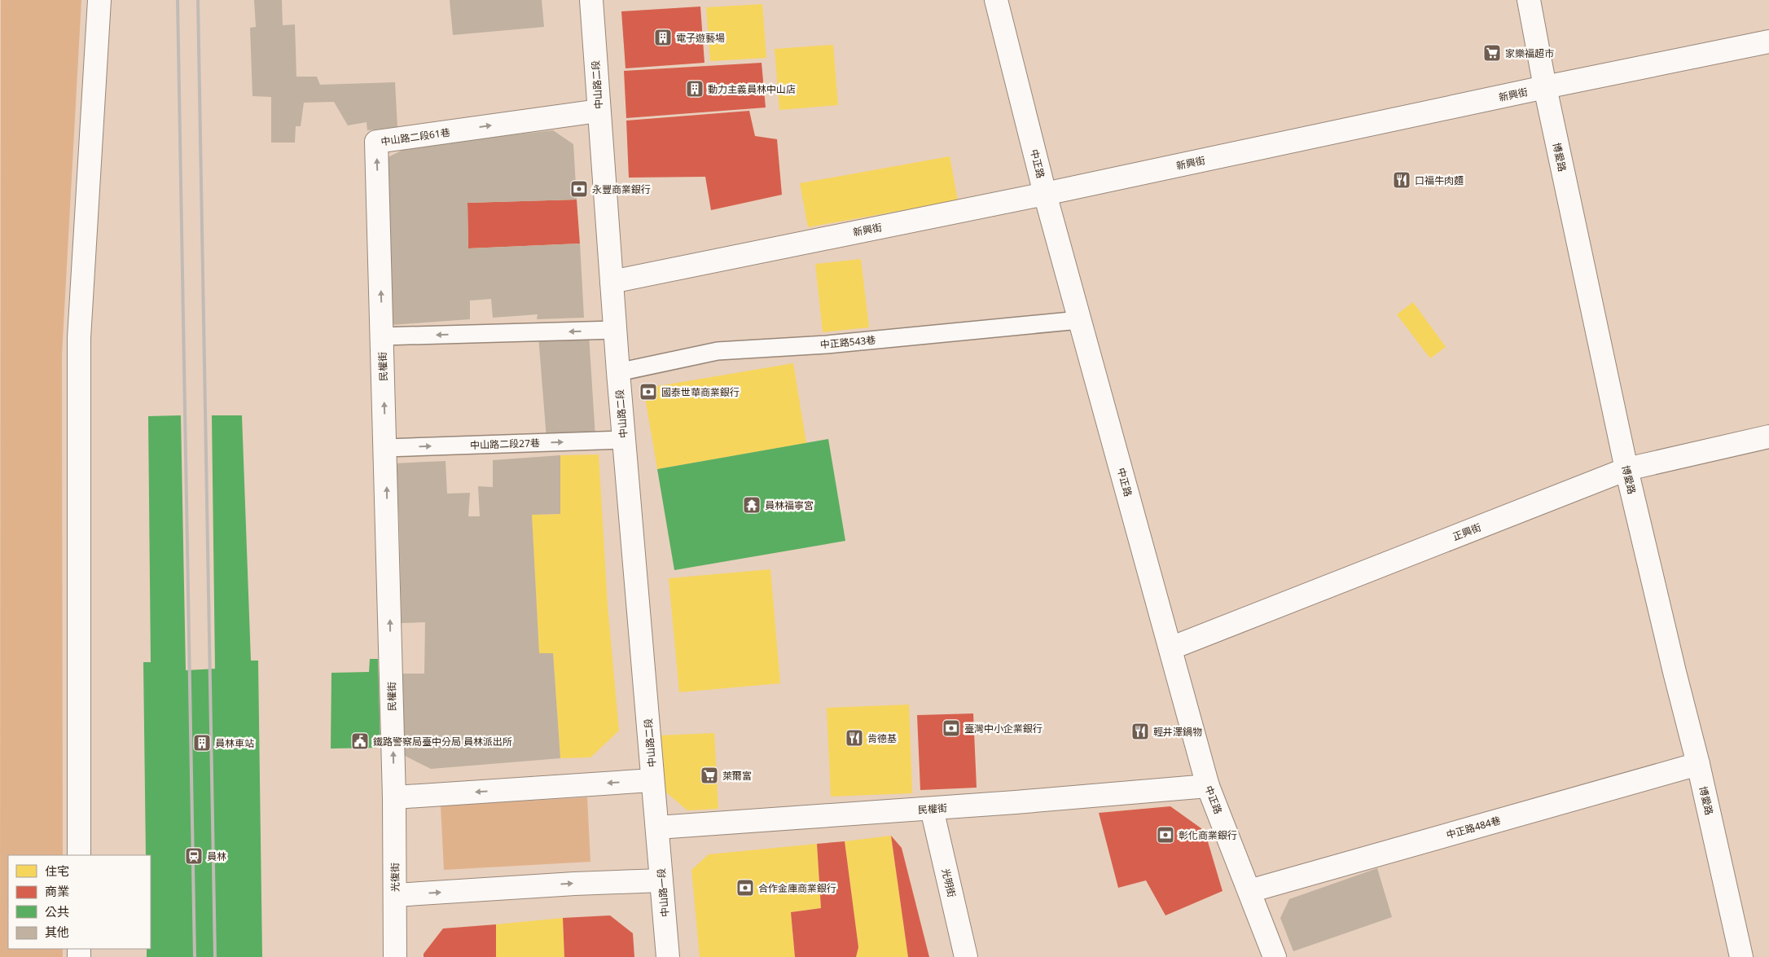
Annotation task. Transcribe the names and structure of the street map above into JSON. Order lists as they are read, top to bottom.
{
  "streets": {
    "street": [
      "中山路二段",
      "新興街",
      "中山路二段61巷",
      "博愛路",
      "中正路",
      "民權街",
      "正興街",
      "中正路484巷",
      "光復街",
      "光明街",
      "中山路一段"
    ],
    "lane": ["中正路543巷", "中山路二段27巷"]
  },
  "crossings": [
    ["中山路二段", "新興街"],
    ["中山路二段", "中山路二段61巷"],
    ["中山路二段", "中正路543巷"],
    ["中山路二段", "民權街"],
    ["中山路二段", "中山路二段27巷"],
    ["中山路二段", "中山路一段"],
    ["新興街", "博愛路"],
    ["新興街", "中正路"],
    ["中山路二段61巷", "民權街"],
    ["博愛路", "正興街"],
    ["博愛路", "中正路484巷"],
    ["中正路", "中正路543巷"],
    ["中正路", "民權街"],
    ["中正路", "正興街"],
    ["中正路", "中正路484巷"],
    ["民權街", "中山路二段27巷"],
    ["民權街", "光復街"],
    ["民權街", "光明街"],
    ["民權街", "中山路一段"]
  ],
  "one_way": ["民權街"],
  "places": {
    "building": ["電子遊藝場", "動力主義員林中山店", "員林車站"],
    "supermarket": ["家樂福超市", "萊爾富"],
    "restaurant": ["口福牛肉麵", "輕井澤鍋物", "肯德基"],
    "bank": [
      "永豐商業銀行",
      "國泰世華商業銀行",
      "臺灣中小企業銀行",
      "彰化商業銀行",
      "合作金庫商業銀行"
    ],
    "temple": ["員林福寧宮"],
    "public building": ["鐵路警察局臺中分局 員林派出所"],
    "station": ["員林"]
  },
  "legend": [
    "住宅",
    "商業",
    "公共",
    "其他"
  ]
}
